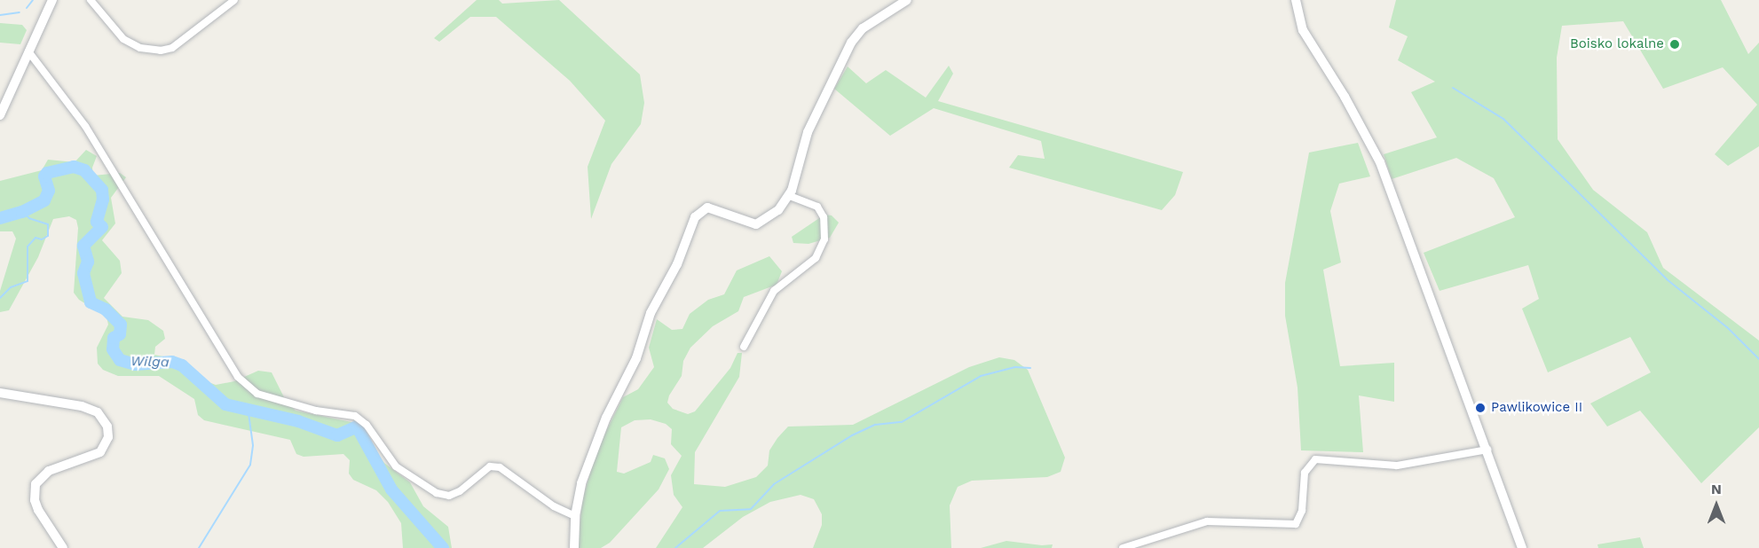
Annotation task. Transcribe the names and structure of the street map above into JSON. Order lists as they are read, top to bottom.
{
  "water": ["Wilga"],
  "places": ["Boisko lokalne", "Pawlikowice II"],
  "north": "top"
}
